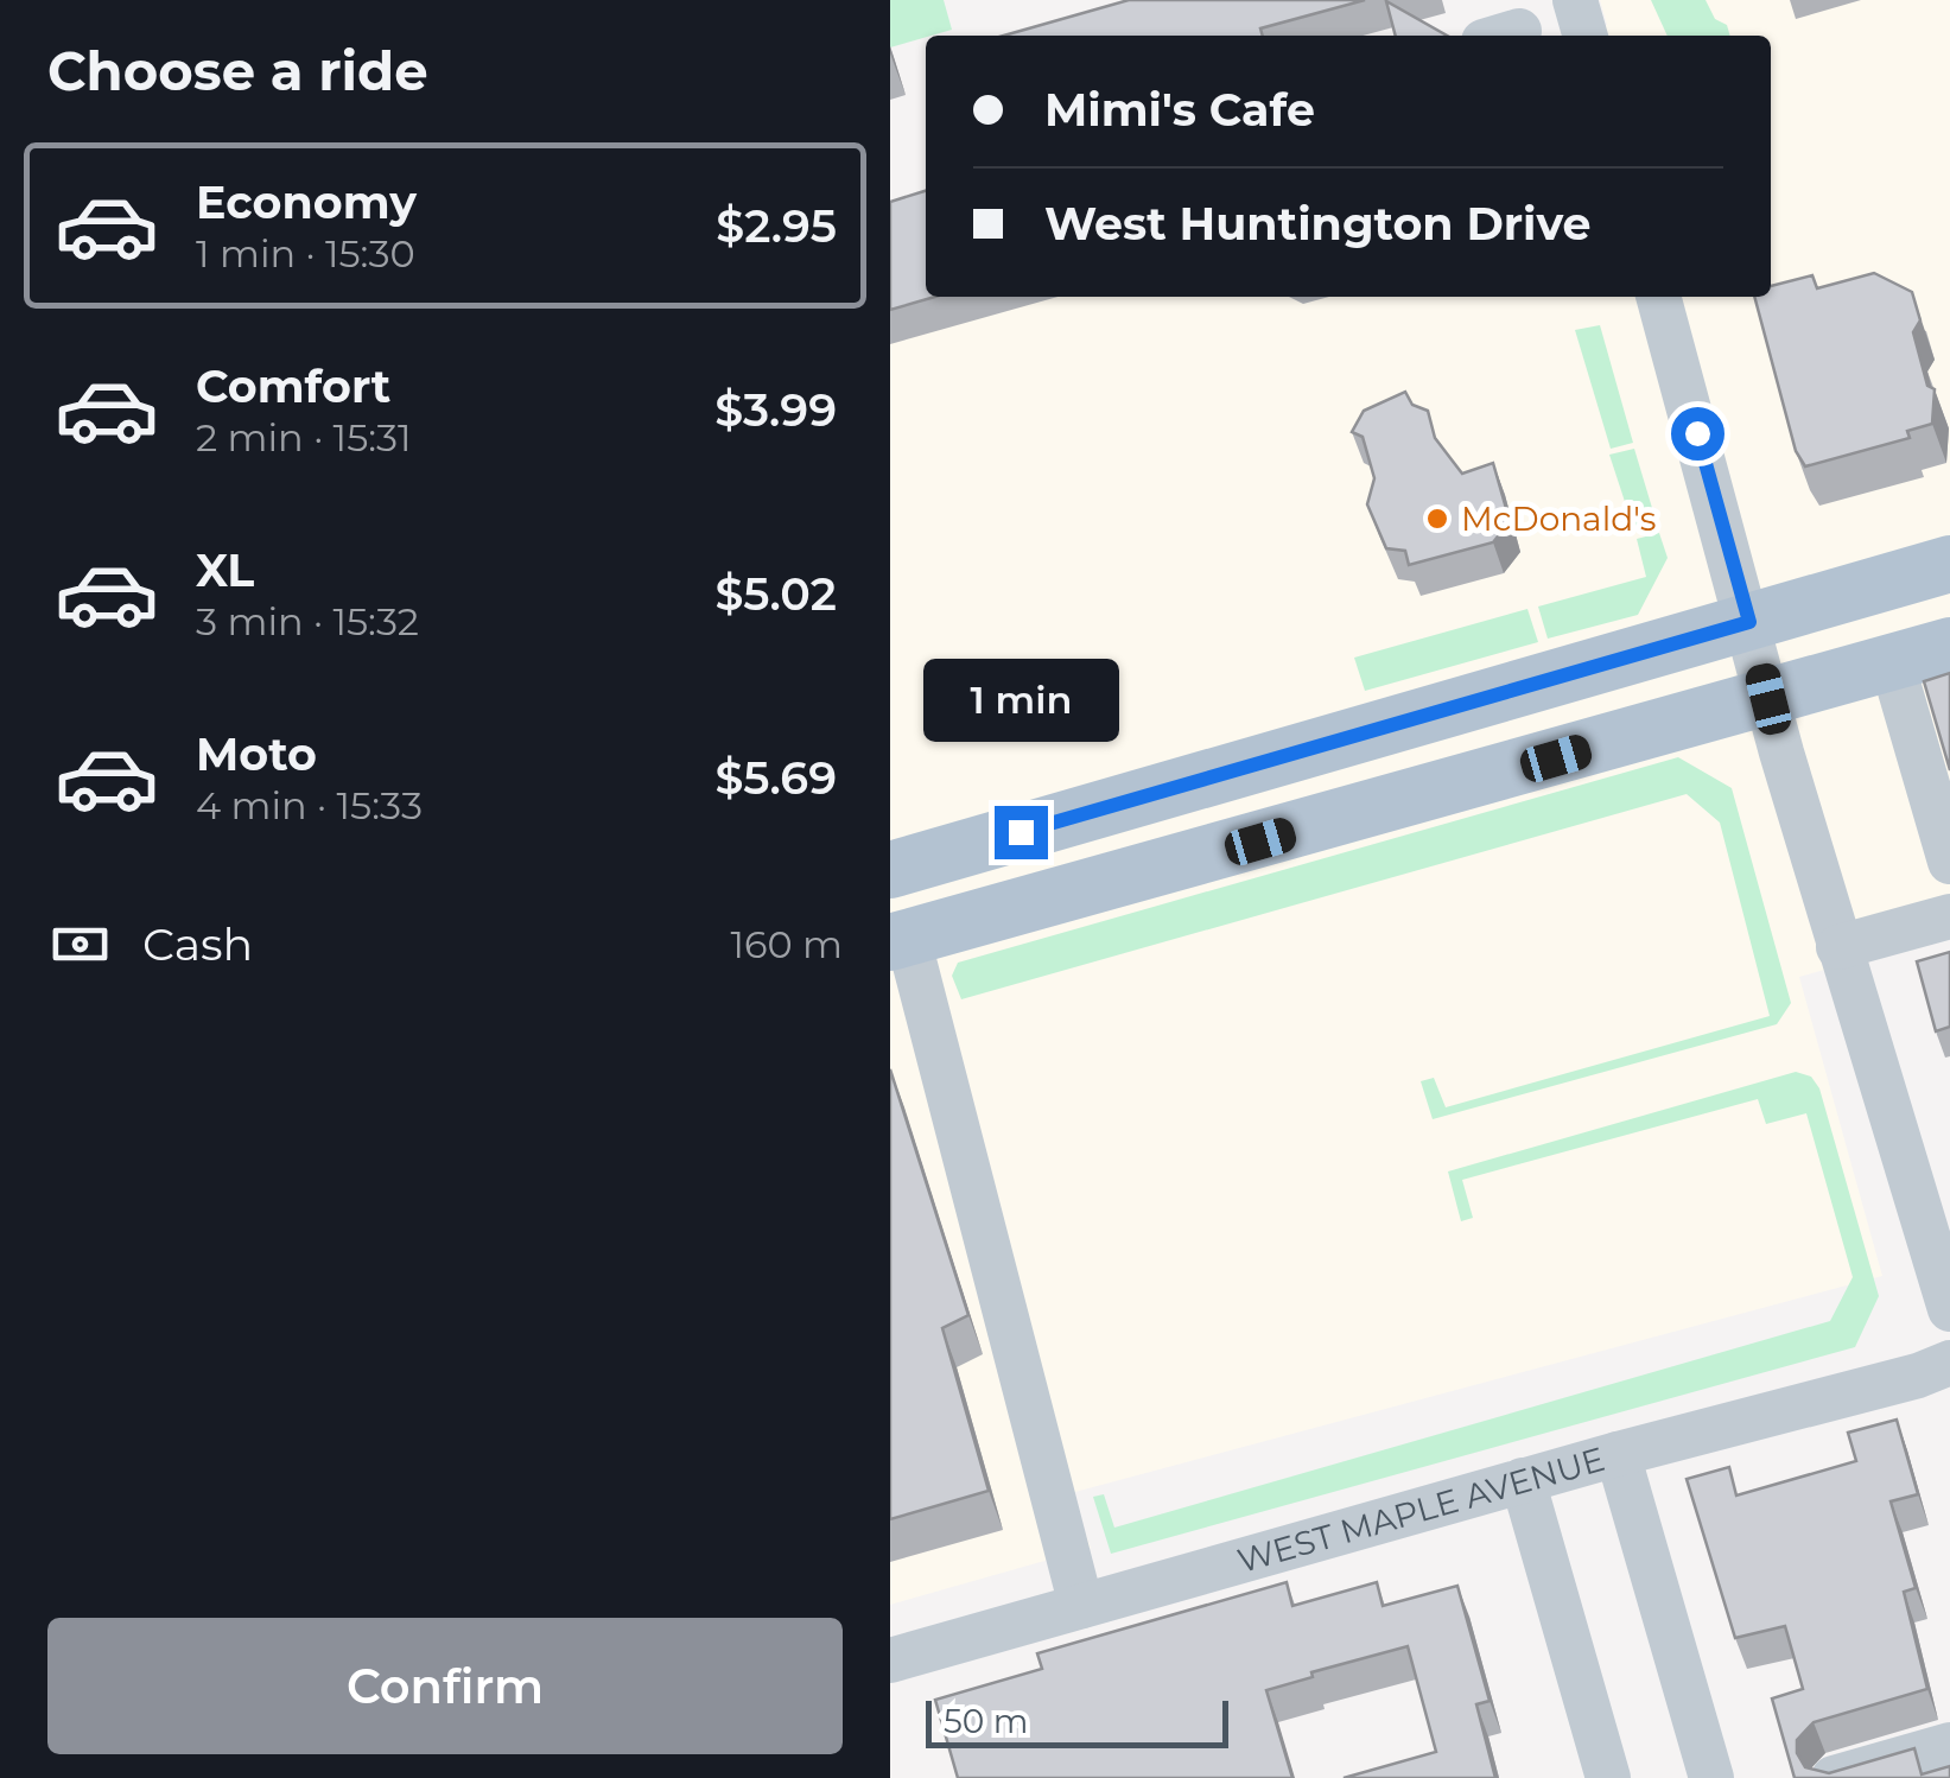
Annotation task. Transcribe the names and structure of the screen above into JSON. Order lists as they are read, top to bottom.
{
  "streets": {
    "street": ["WEST MAPLE AVENUE"]
  },
  "places": ["McDonald's"],
  "scale_bar": "50 m",
  "page": {
    "heading": "Choose a ride",
    "banner": ["Mimi's Cafe", "West Huntington Drive"],
    "list": [
      {
        "name": "Economy",
        "note": "1 min · 15:30",
        "value": "$2.95"
      },
      {
        "name": "Comfort",
        "note": "2 min · 15:31",
        "value": "$3.99"
      },
      {
        "name": "XL",
        "note": "3 min · 15:32",
        "value": "$5.02"
      },
      {
        "name": "Moto",
        "note": "4 min · 15:33",
        "value": "$5.69"
      }
    ],
    "bubble": "1 min",
    "pay": ["Cash", "160 m"],
    "buttons": "Confirm",
    "scale": "50 m"
  }
}
